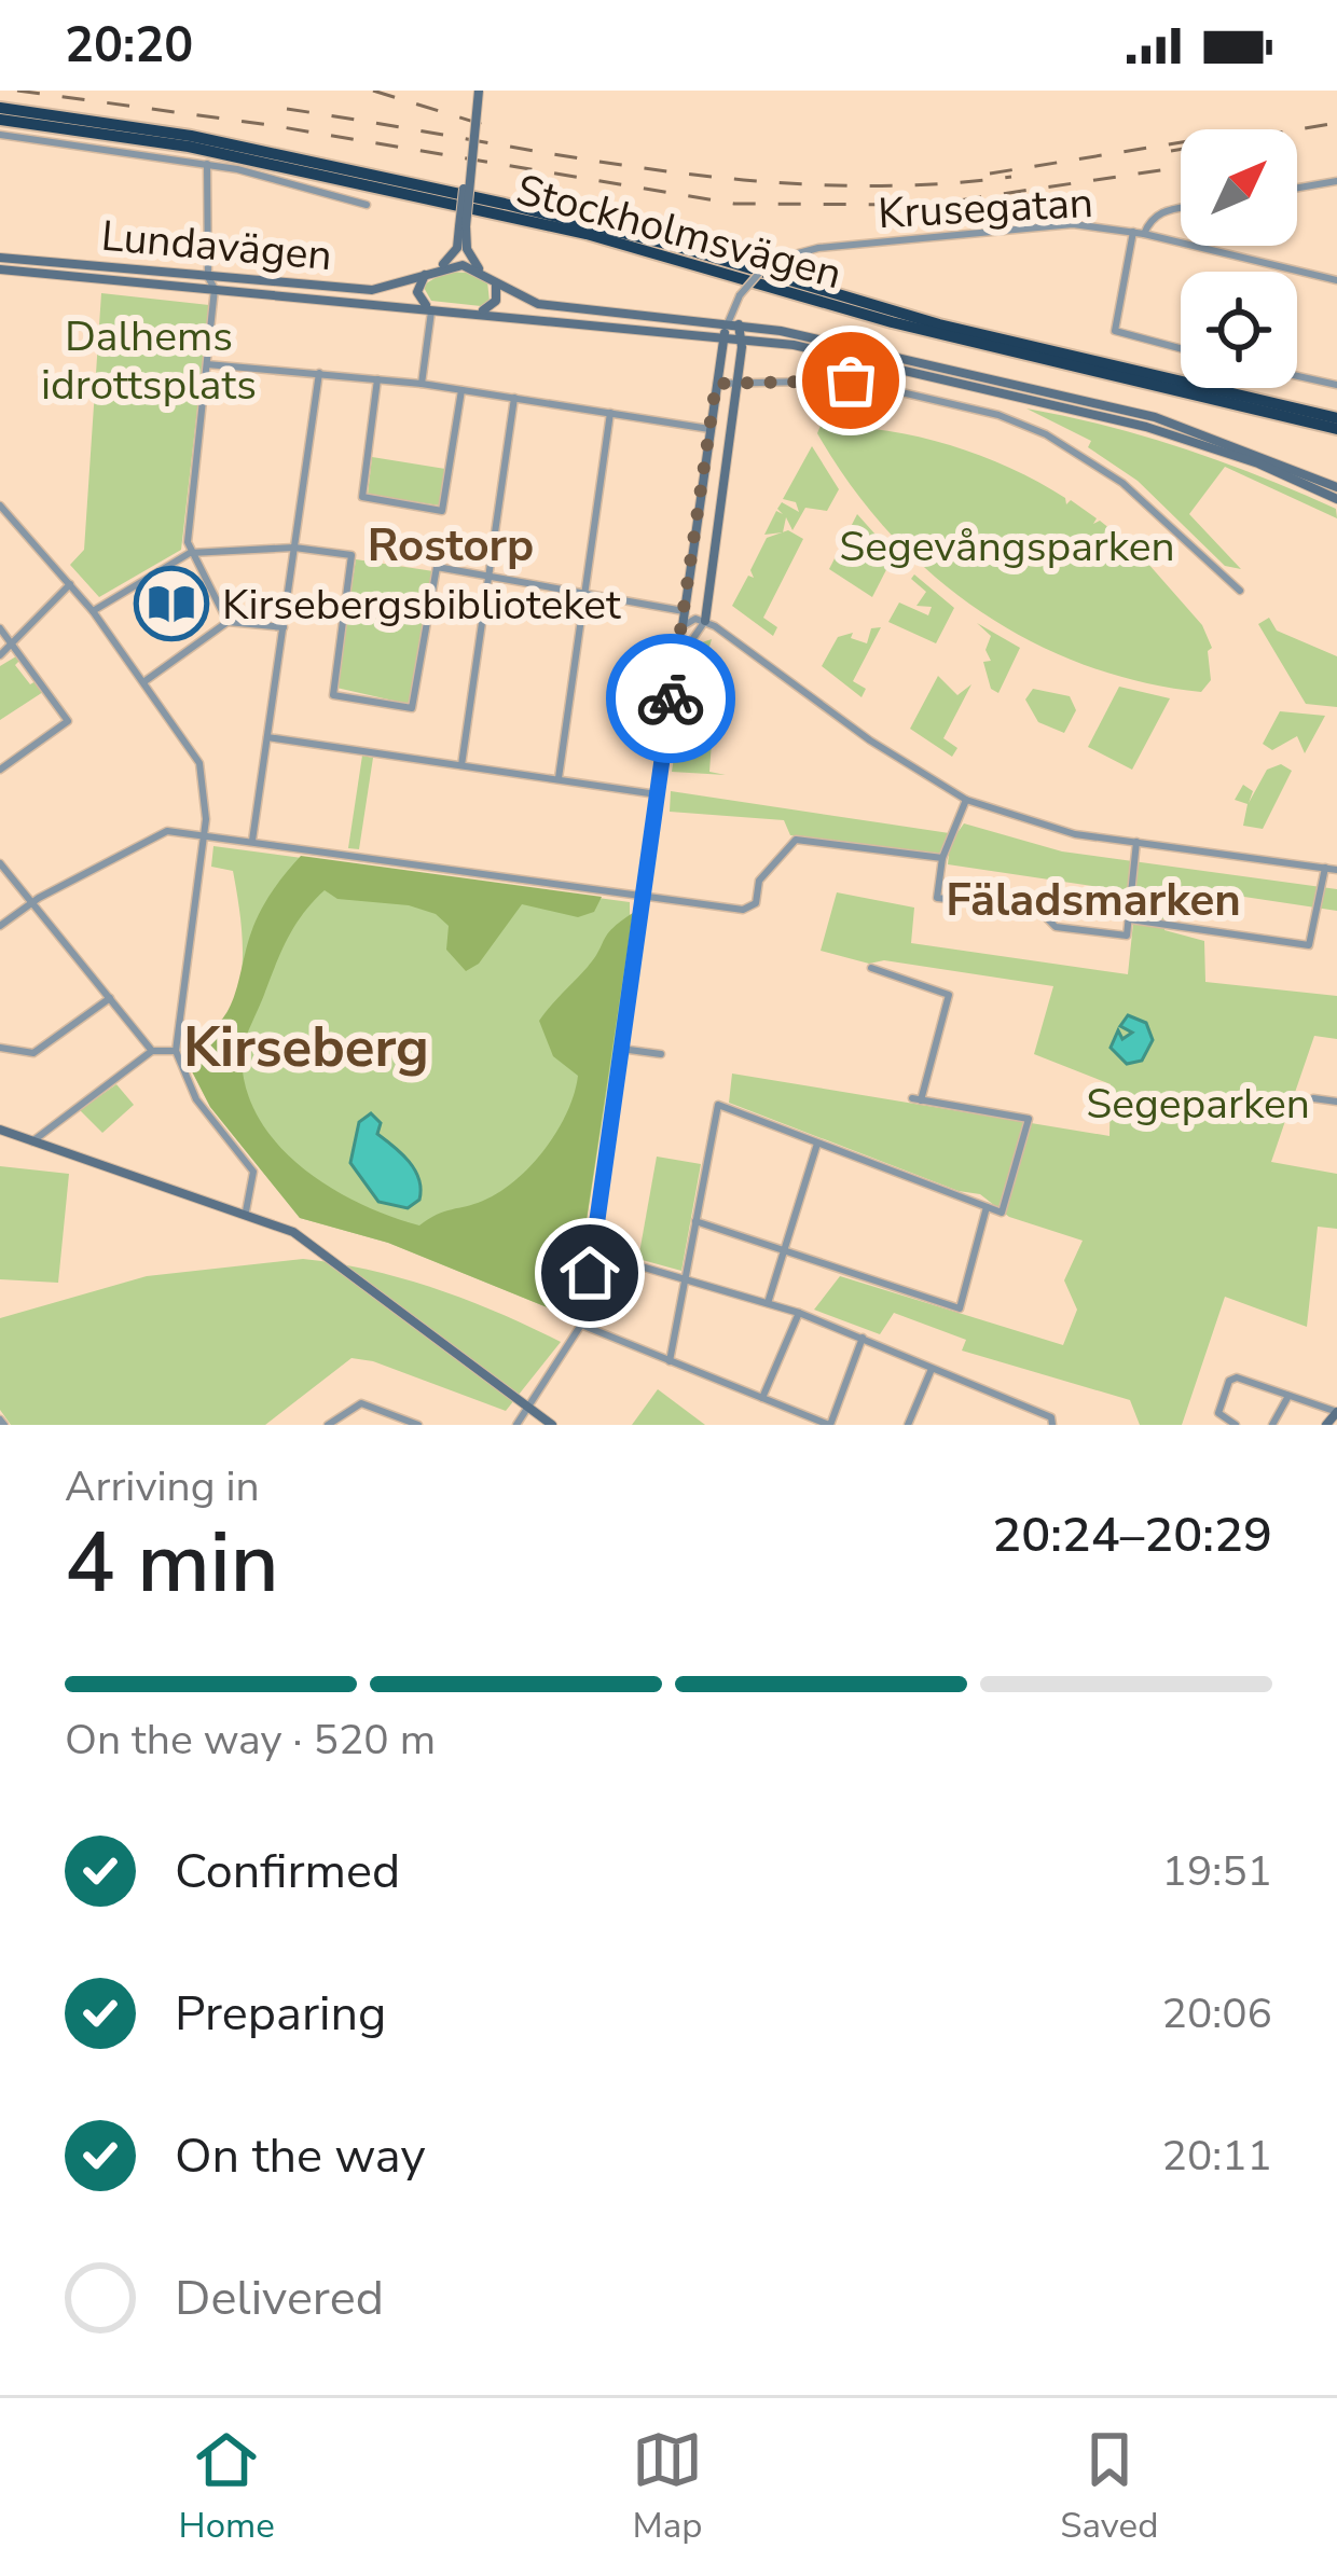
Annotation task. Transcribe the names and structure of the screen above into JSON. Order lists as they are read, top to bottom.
{
  "streets": {
    "highway": ["Stockholmsvägen"],
    "main road": ["Lundavägen"],
    "street": ["Krusegatan"]
  },
  "crossings": [
    ["Krusegatan", "Lundavägen"]
  ],
  "districts": ["Rostorp", "Fäladsmarken", "Kirseberg"],
  "parks": ["Dalhems idrottsplats", "Segevångsparken", "Segeparken"],
  "places": {
    "library": ["Kirsebergsbiblioteket"]
  },
  "north": "top right",
  "page": {
    "status": "20:20",
    "heading": ["4 min", "Arriving in", "20:24–20:29"],
    "bar": "On the way · 520 m",
    "list": [
      ["Confirmed", "19:51"],
      ["Preparing", "20:06"],
      ["On the way", "20:11"],
      "Delivered"
    ],
    "tabs": ["Home", "Map", "Saved"]
  }
}
